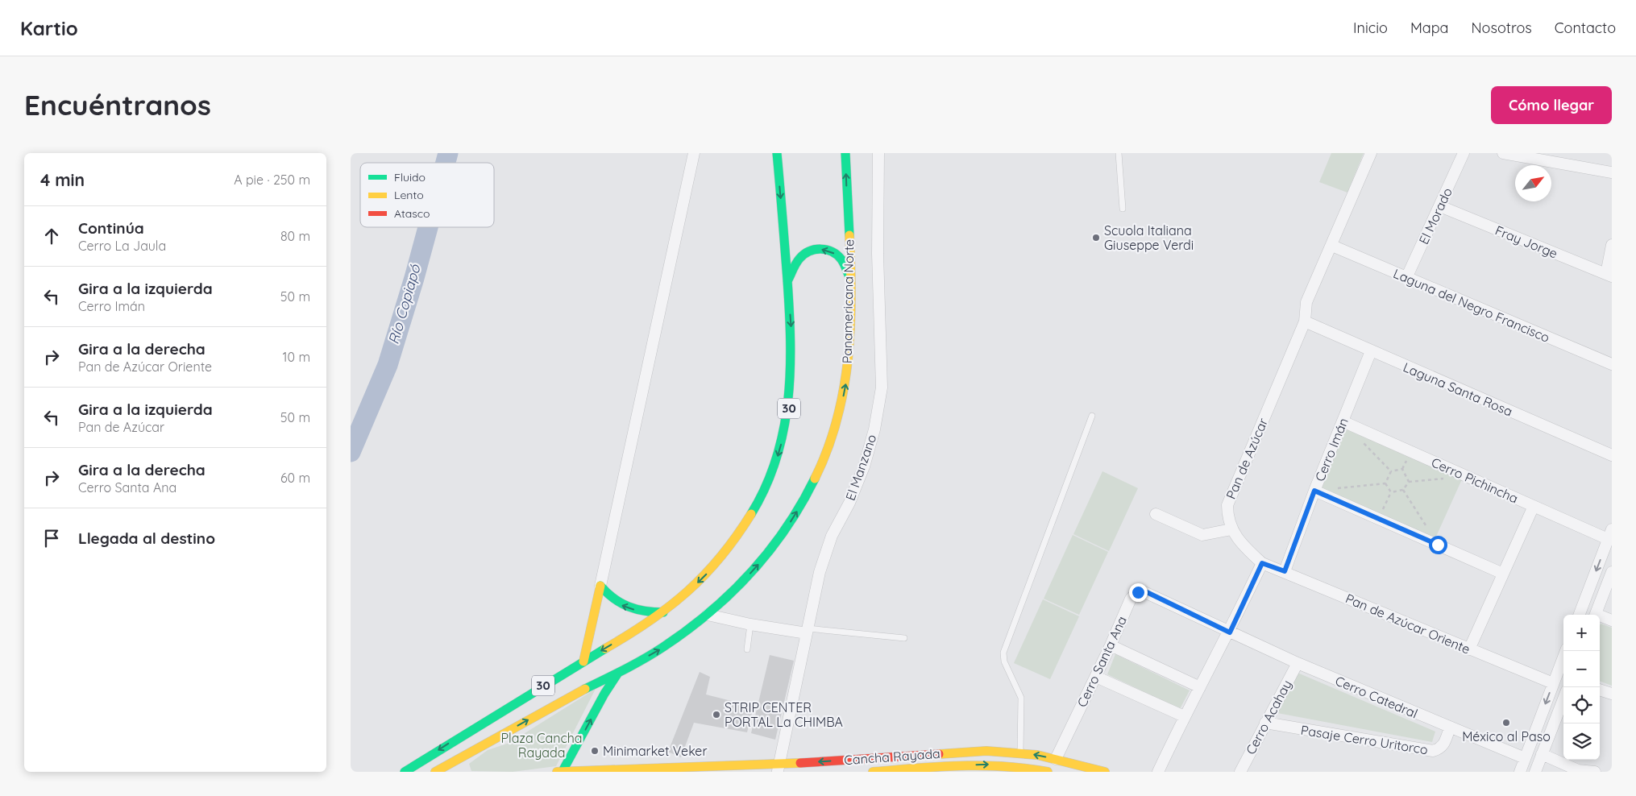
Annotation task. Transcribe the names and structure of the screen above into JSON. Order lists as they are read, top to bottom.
{
  "streets": {
    "main road": ["Panamericana Norte", "30", "Cancha Rayada"],
    "street": [
      "El Morado",
      "Fray Jorge",
      "Laguna del Negro Francisco",
      "Laguna Santa Rosa",
      "Cerro Imán",
      "Pan de Azúcar",
      "El Manzano",
      "Cerro Pichincha",
      "Pan de Azúcar Oriente",
      "Cerro Santa Ana",
      "Cerro Catedral",
      "Cerro Acahay",
      "Pasaje Cerro Uritorco"
    ]
  },
  "crossings": [
    ["El Morado", "Fray Jorge"],
    ["El Morado", "Laguna del Negro Francisco"],
    ["Panamericana Norte", "30"],
    ["Laguna del Negro Francisco", "Pan de Azúcar"],
    ["Laguna Santa Rosa", "Cerro Imán"],
    ["Laguna Santa Rosa", "Pan de Azúcar"],
    ["Cerro Imán", "Cerro Pichincha"],
    ["Cerro Imán", "Pan de Azúcar Oriente"],
    ["Pan de Azúcar", "Pan de Azúcar Oriente"],
    ["El Manzano", "Cancha Rayada"],
    ["Cerro Santa Ana", "Cerro Catedral"],
    ["Cerro Santa Ana", "Cancha Rayada"],
    ["Cerro Catedral", "Cerro Acahay"],
    ["Cerro Catedral", "Pasaje Cerro Uritorco"],
    ["Cerro Acahay", "Pasaje Cerro Uritorco"]
  ],
  "water": ["Río Copiapó"],
  "parks": ["Plaza Cancha Rayada"],
  "places": [
    "Scuola Italiana Giuseppe Verdi",
    "STRIP CENTER PORTAL La CHIMBA",
    "México al Paso",
    "Minimarket Veker"
  ],
  "legend": ["Fluido", "Lento", "Atasco"],
  "north": "top right",
  "page": {
    "header": "Kartio",
    "nav": [
      "Inicio",
      "Mapa",
      "Nosotros",
      "Contacto"
    ],
    "buttons": "Cómo llegar",
    "title": "Encuéntranos",
    "heading": ["4 min", "A pie · 250 m"],
    "list": [
      ["Continúa", "Cerro La Jaula", "80 m"],
      ["Gira a la izquierda", "Cerro Imán", "50 m"],
      ["Gira a la derecha", "Pan de Azúcar Oriente", "10 m"],
      ["Gira a la izquierda", "Pan de Azúcar", "50 m"],
      ["Gira a la derecha", "Cerro Santa Ana", "60 m"],
      "Llegada al destino"
    ],
    "map_buttons": ["+", "−"]
  }
}
